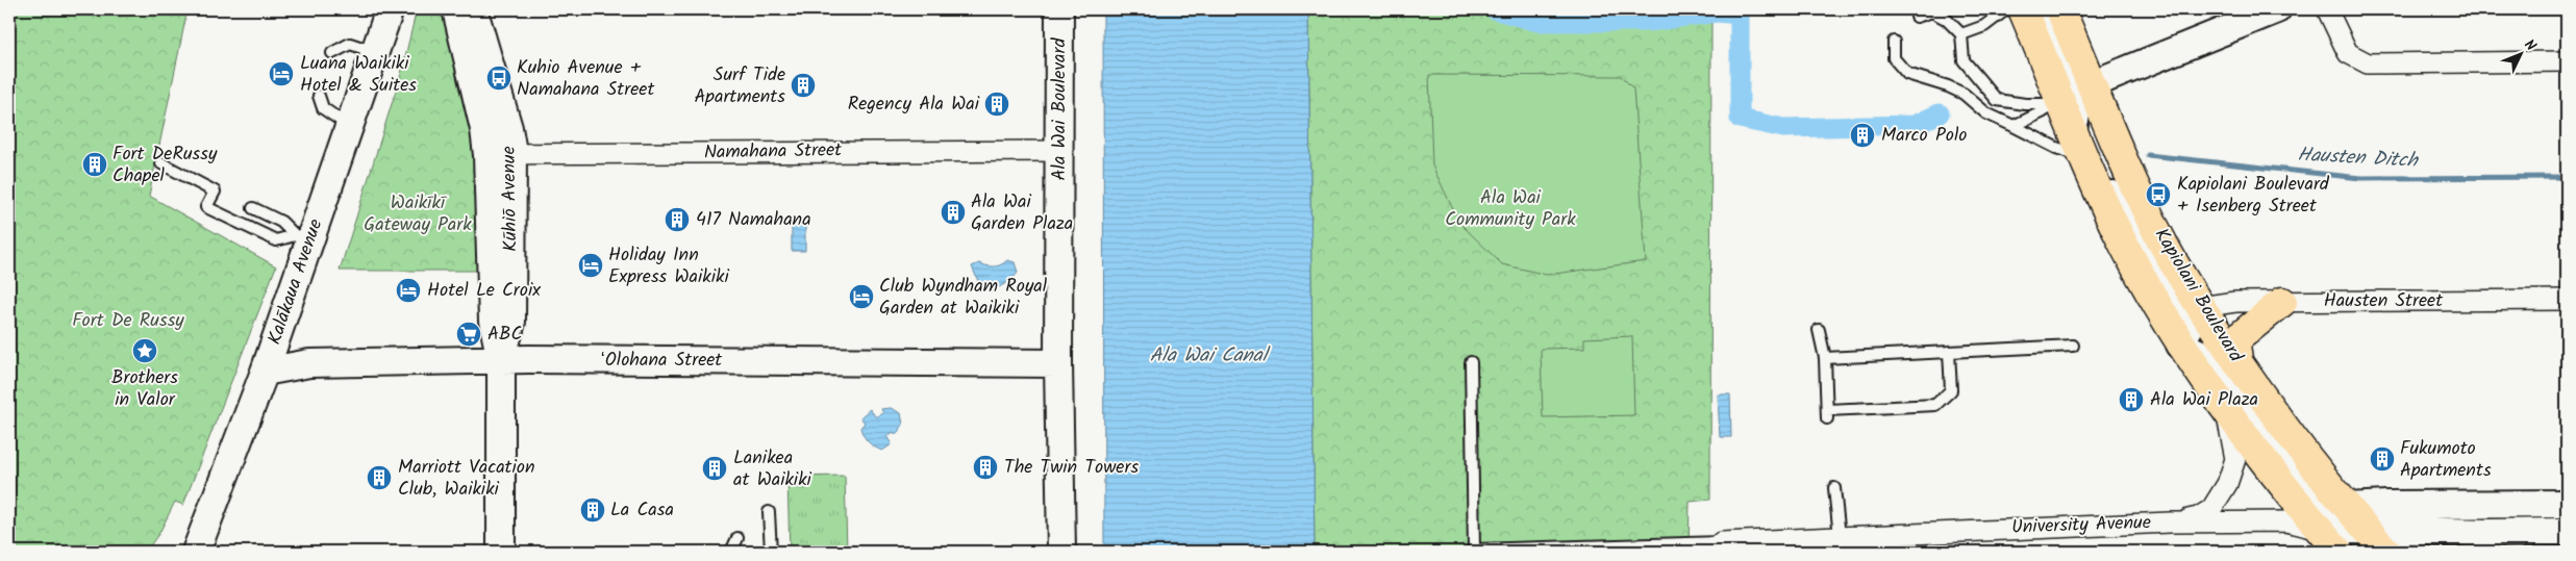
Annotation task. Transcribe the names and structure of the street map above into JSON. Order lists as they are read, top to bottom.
{
  "streets": {
    "main road": ["Kapiolani Boulevard"],
    "street": [
      "Ala Wai Boulevard",
      "Namahana Street",
      "Kūhiō Avenue",
      "Kalākaua Avenue",
      "Hausten Street",
      "ʻOlohana Street",
      "University Avenue"
    ]
  },
  "crossings": [
    ["Ala Wai Boulevard", "Namahana Street"],
    ["Ala Wai Boulevard", "ʻOlohana Street"],
    ["Namahana Street", "Kūhiō Avenue"],
    ["Kūhiō Avenue", "ʻOlohana Street"],
    ["Kalākaua Avenue", "ʻOlohana Street"],
    ["Kapiolani Boulevard", "Hausten Street"],
    ["Kapiolani Boulevard", "University Avenue"]
  ],
  "water": ["Hausten Ditch", "Ala Wai Canal"],
  "parks": ["Ala Wai Community Park", "Waikīkī Gateway Park", "Fort De Russy"],
  "places": {
    "hotel": [
      "Luana Waikiki Hotel & Suites",
      "Holiday Inn Express Waikiki",
      "Hotel Le Croix",
      "Club Wyndham Royal Garden at Waikiki"
    ],
    "bus stop": ["Kuhio Avenue + Namahana Street", "Kapiolani Boulevard + Isenberg Street"],
    "building": [
      "Surf Tide Apartments",
      "Regency Ala Wai",
      "Marco Polo",
      "Fort DeRussy Chapel",
      "Ala Wai Garden Plaza",
      "417 Namahana",
      "Ala Wai Plaza",
      "Fukumoto Apartments",
      "The Twin Towers",
      "Lanikea at Waikiki",
      "Marriott Vacation Club, Waikiki",
      "La Casa"
    ],
    "supermarket": ["ABC"],
    "place": ["Brothers in Valor"]
  },
  "north": "top right"
}
